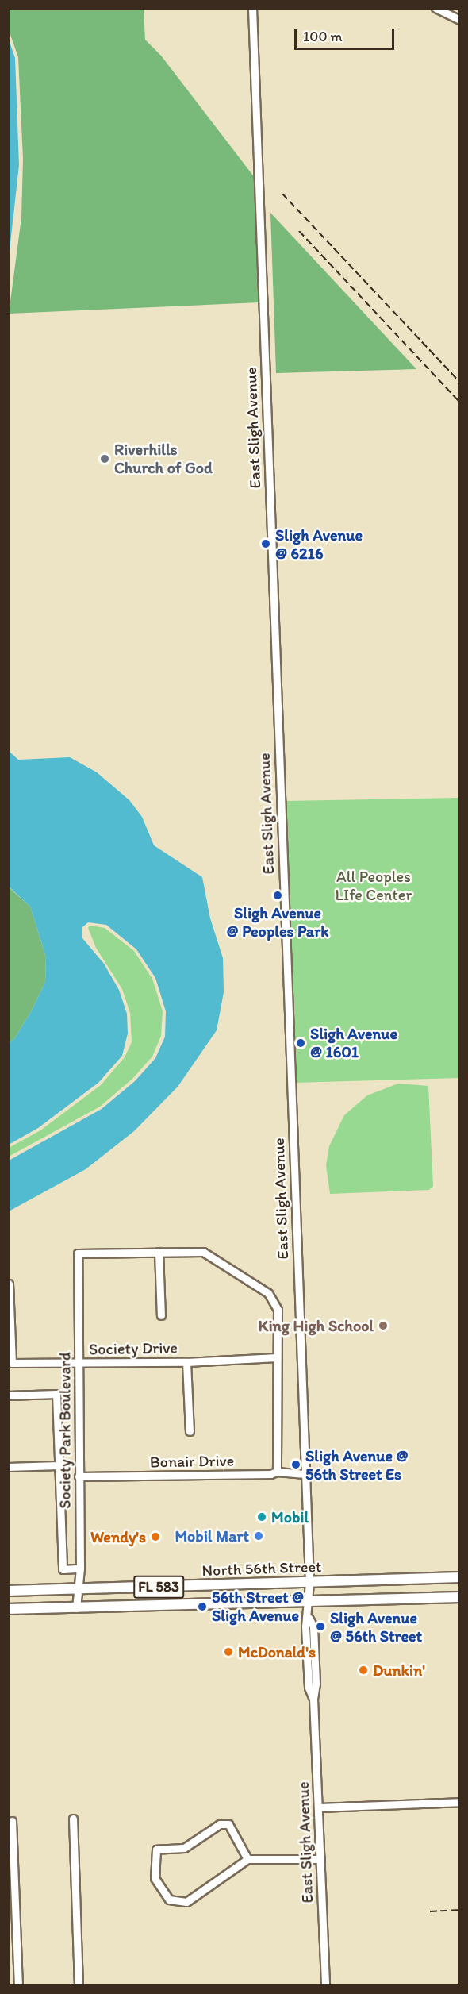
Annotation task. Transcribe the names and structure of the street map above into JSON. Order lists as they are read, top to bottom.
{
  "streets": {
    "main road": ["North 56th Street", "FL 583"],
    "street": [
      "East Sligh Avenue",
      "Society Drive",
      "Society Park Boulevard",
      "Bonair Drive"
    ]
  },
  "crossings": [
    ["East Sligh Avenue", "Bonair Drive"],
    ["East Sligh Avenue", "North 56th Street"],
    ["East Sligh Avenue", "FL 583"],
    ["Society Drive", "Society Park Boulevard"],
    ["Society Park Boulevard", "Bonair Drive"],
    ["Society Park Boulevard", "North 56th Street"],
    ["Society Park Boulevard", "FL 583"]
  ],
  "parks": ["All Peoples LIfe Center"],
  "places": [
    "Riverhills Church of God",
    "Sligh Avenue @ 6216",
    "Sligh Avenue @ Peoples Park",
    "Sligh Avenue @ 1601",
    "King High School",
    "Sligh Avenue @ 56th Street Es",
    "Mobil",
    "Mobil Mart",
    "Wendy's",
    "56th Street @ Sligh Avenue",
    "Sligh Avenue @ 56th Street",
    "McDonald's",
    "Dunkin'"
  ],
  "scale_bar": "100 m"
}
